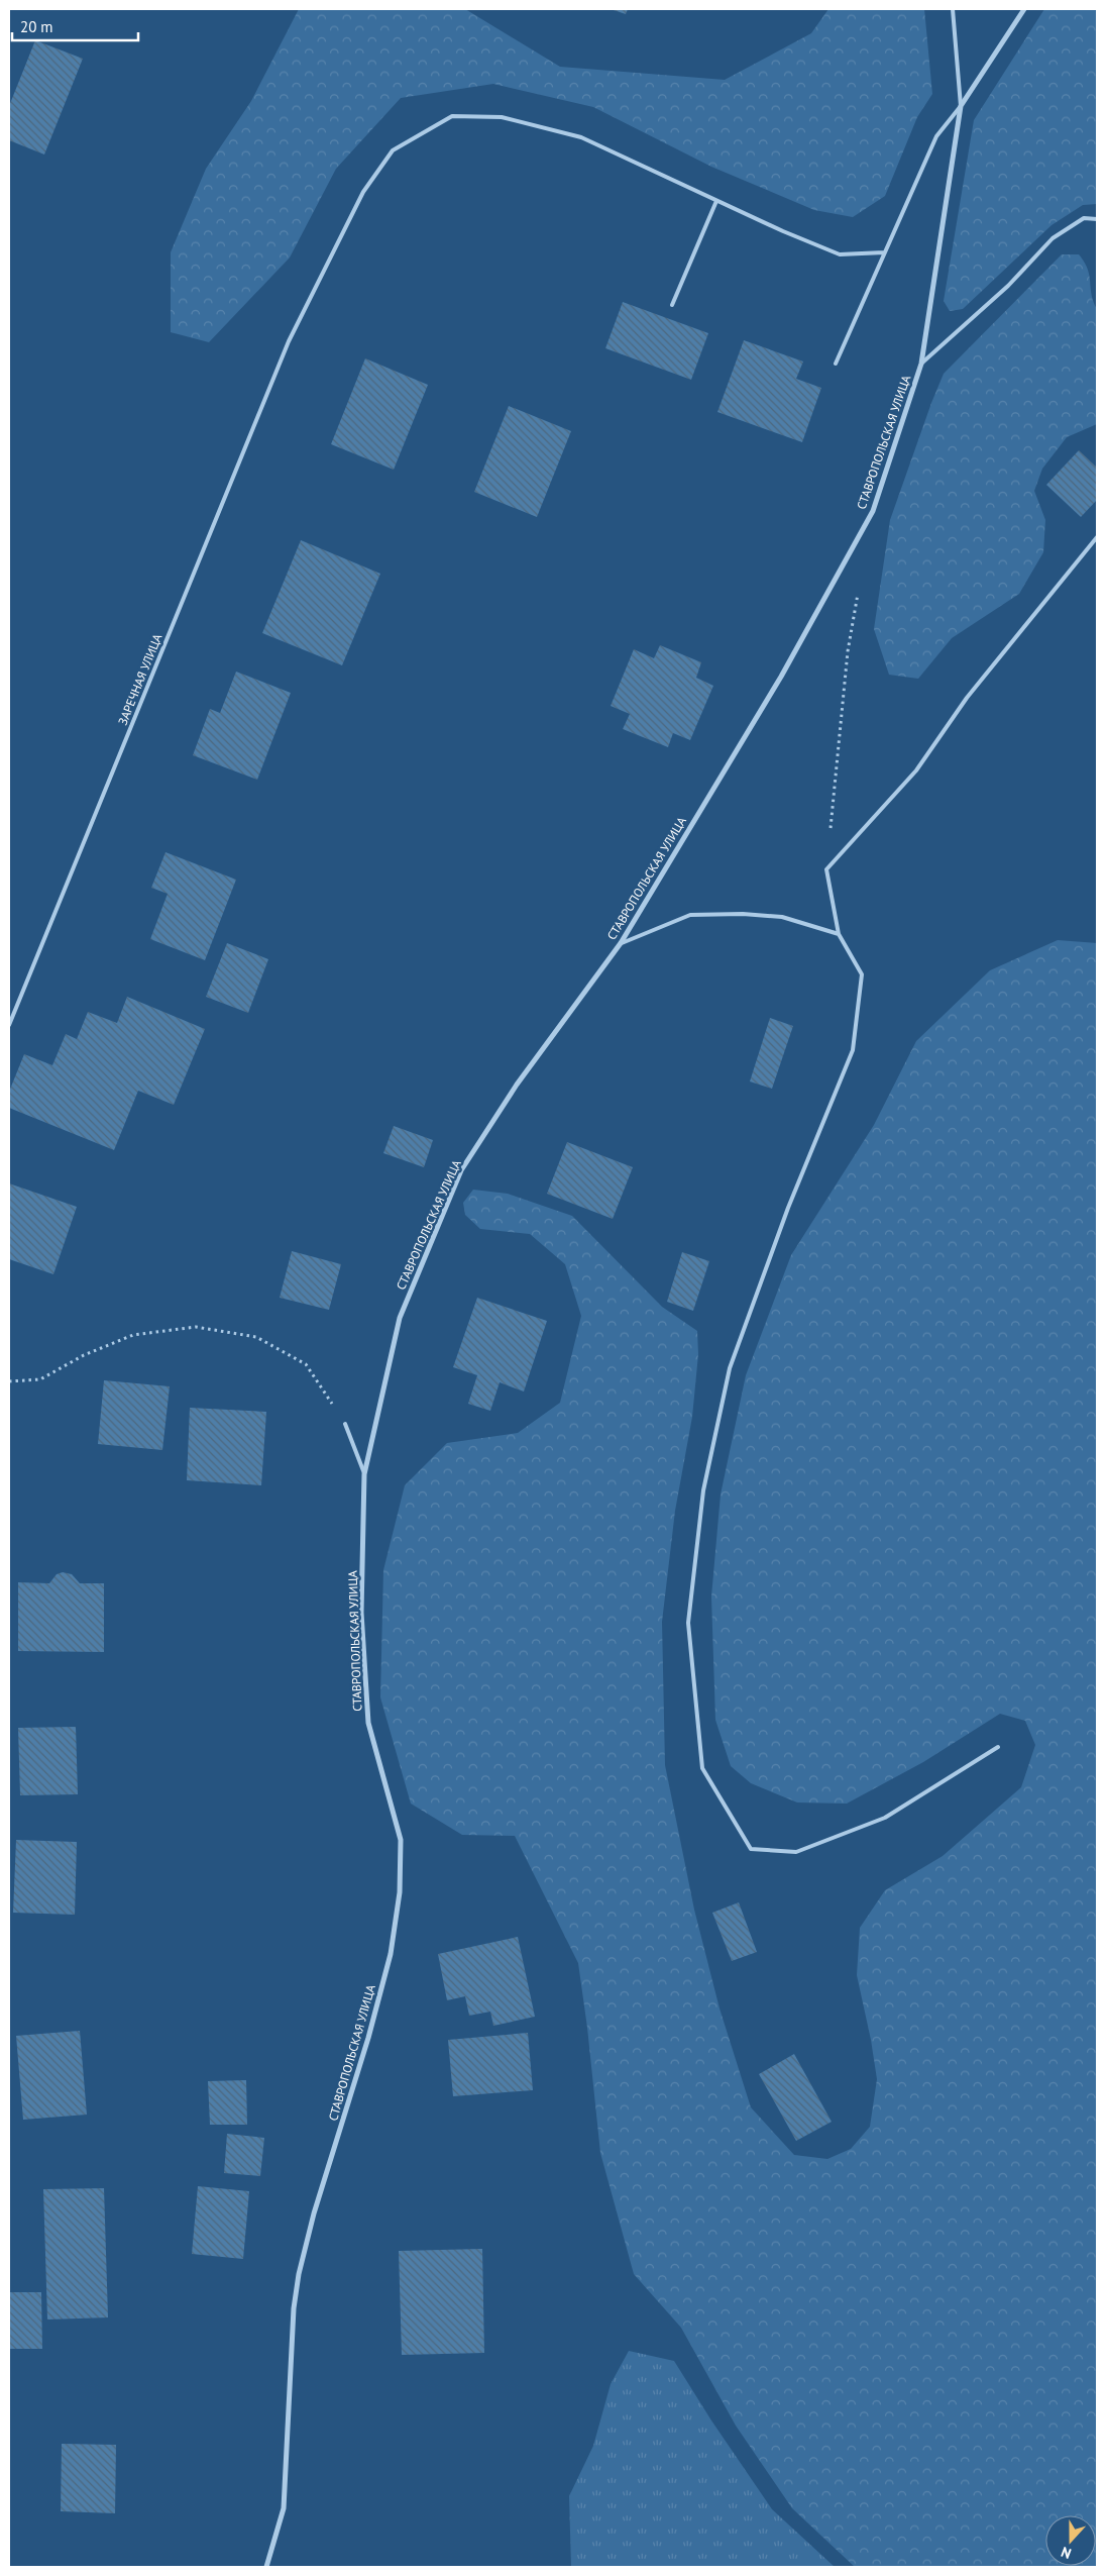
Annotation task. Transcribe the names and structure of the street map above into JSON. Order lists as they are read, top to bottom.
{
  "streets": {
    "street": ["СТАВРОПОЛЬСКАЯ УЛИЦА"],
    "lane": ["ЗАРЕЧНАЯ УЛИЦА"]
  },
  "scale_bar": "20 m",
  "north": "bottom"
}
